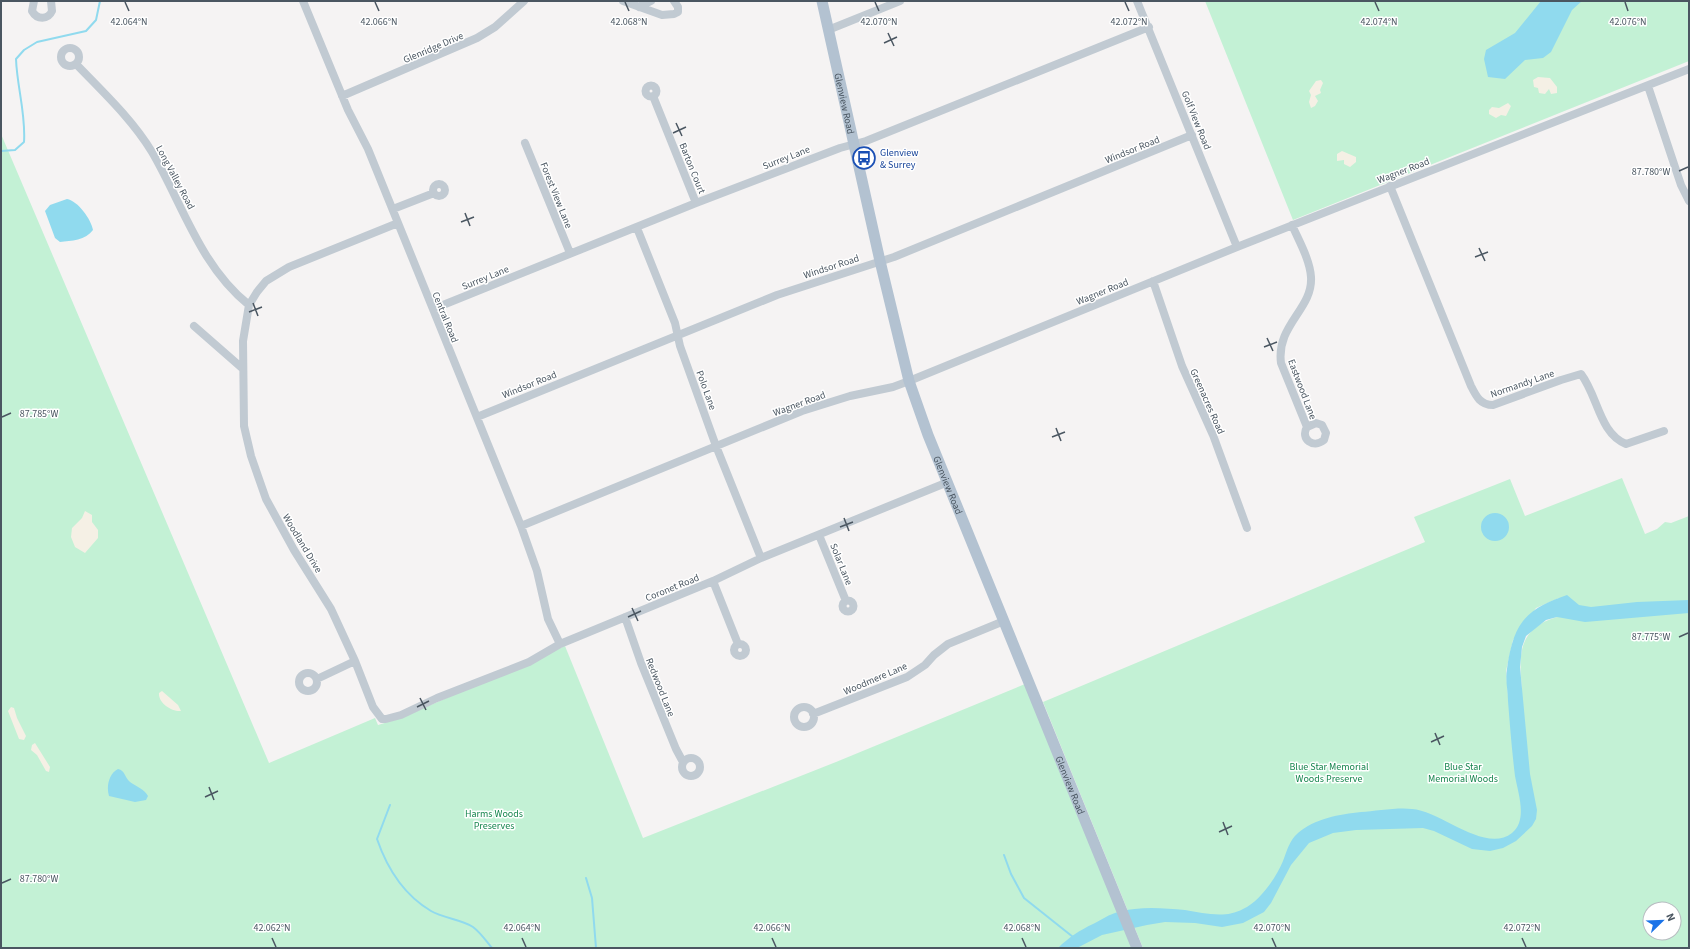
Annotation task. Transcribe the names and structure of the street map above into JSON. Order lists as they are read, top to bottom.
{
  "streets": {
    "main road": ["Glenview Road"],
    "street": [
      "Glenridge Drive",
      "Golf View Road",
      "Windsor Road",
      "Surrey Lane",
      "Barton Court",
      "Wagner Road",
      "Long Valley Road",
      "Forest View Lane",
      "Central Road",
      "Normandy Lane",
      "Eastwood Lane",
      "Polo Lane",
      "Greenacres Road",
      "Woodland Drive",
      "Solar Lane",
      "Coronet Road",
      "Woodmere Lane",
      "Redwood Lane"
    ]
  },
  "crossings": [
    ["Glenridge Drive", "Central Road"],
    ["Glenview Road", "Windsor Road"],
    ["Glenview Road", "Surrey Lane"],
    ["Glenview Road", "Wagner Road"],
    ["Glenview Road", "Coronet Road"],
    ["Glenview Road", "Woodmere Lane"],
    ["Golf View Road", "Windsor Road"],
    ["Golf View Road", "Surrey Lane"],
    ["Golf View Road", "Wagner Road"],
    ["Windsor Road", "Central Road"],
    ["Windsor Road", "Polo Lane"],
    ["Surrey Lane", "Barton Court"],
    ["Surrey Lane", "Forest View Lane"],
    ["Surrey Lane", "Central Road"],
    ["Surrey Lane", "Polo Lane"],
    ["Wagner Road", "Central Road"],
    ["Wagner Road", "Normandy Lane"],
    ["Wagner Road", "Eastwood Lane"],
    ["Wagner Road", "Polo Lane"],
    ["Wagner Road", "Greenacres Road"],
    ["Long Valley Road", "Woodland Drive"],
    ["Central Road", "Woodland Drive"],
    ["Central Road", "Coronet Road"],
    ["Polo Lane", "Coronet Road"],
    ["Woodland Drive", "Coronet Road"],
    ["Solar Lane", "Coronet Road"],
    ["Coronet Road", "Redwood Lane"]
  ],
  "parks": ["Blue Star Memorial Woods Preserve", "Blue Star Memorial Woods", "Harms Woods Preserves"],
  "places": {
    "bus stop": ["Glenview & Surrey"]
  },
  "north": "top right",
  "coordinates": [
    "42.072°N",
    "42.074°N",
    "42.064°N",
    "42.066°N",
    "42.068°N",
    "42.070°N",
    "42.076°N",
    "87.780°W",
    "87.785°W",
    "87.775°W",
    "42.062°N"
  ]
}
